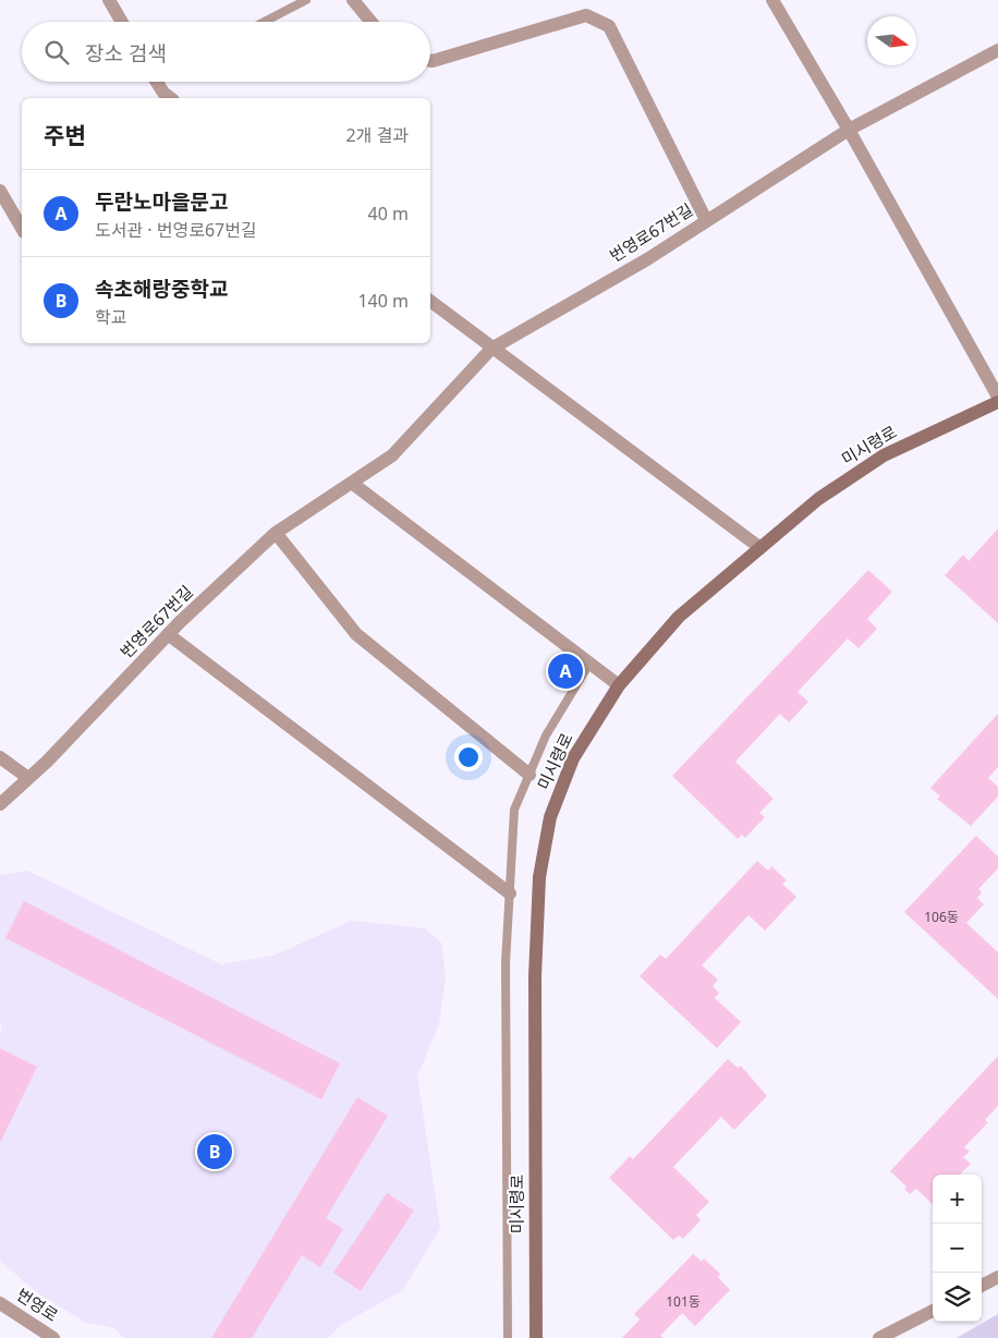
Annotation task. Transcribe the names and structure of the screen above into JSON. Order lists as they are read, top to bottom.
{
  "streets": {
    "main road": ["미시령로"],
    "street": ["번영로67번길", "번영로"]
  },
  "house_numbers": ["106동", "101동"],
  "north": "right",
  "page": {
    "search": "장소 검색",
    "heading": ["주변", "2개 결과"],
    "list": [
      {
        "mark": "A",
        "name": "두란노마을문고",
        "note": "도서관 · 번영로67번길",
        "value": "40 m"
      },
      {
        "mark": "B",
        "name": "속초해랑중학교",
        "note": "학교",
        "value": "140 m"
      }
    ],
    "pins": ["A", "B"],
    "map_buttons": ["+", "−"]
  }
}
